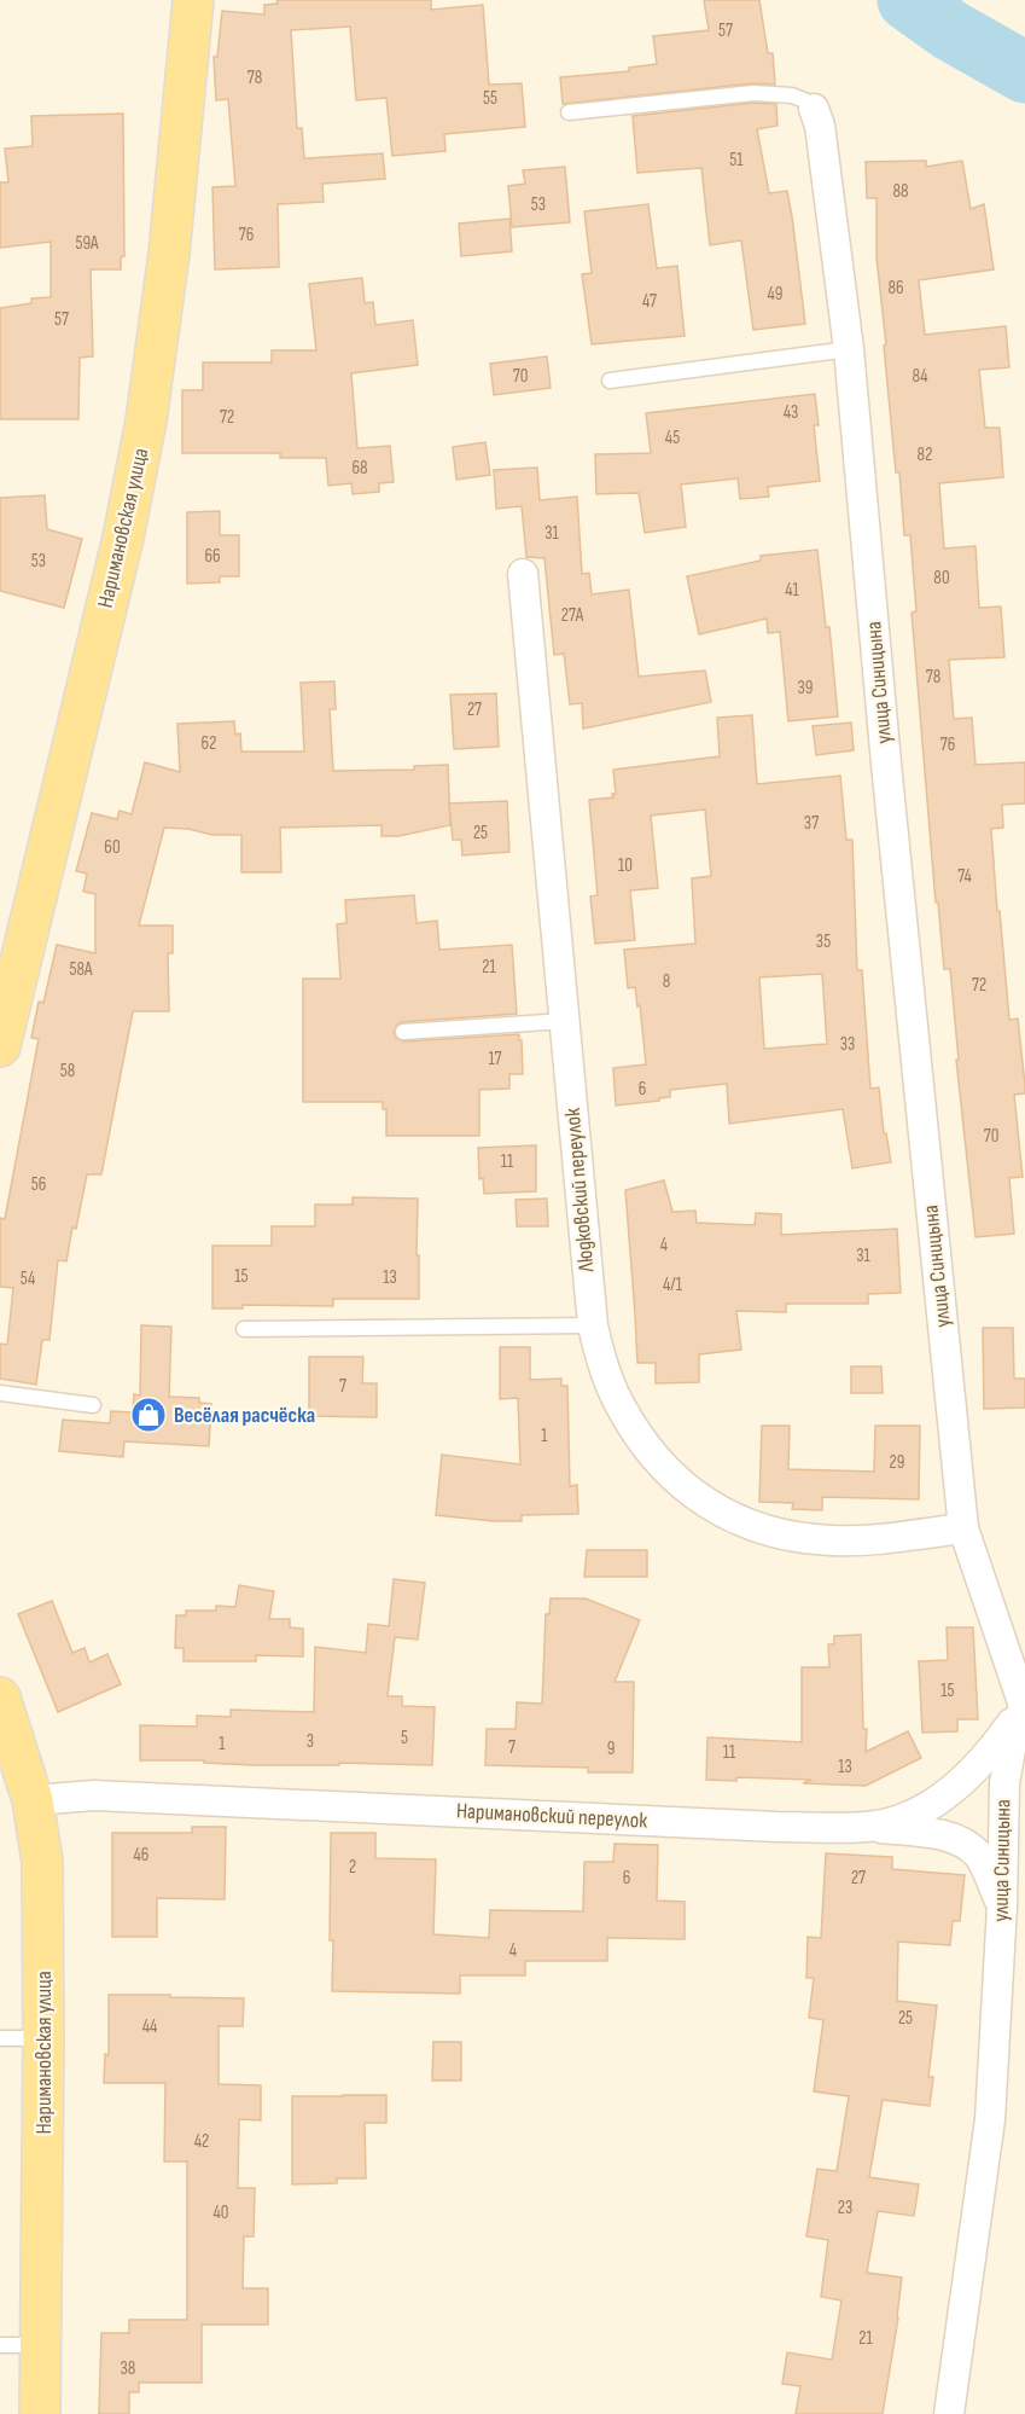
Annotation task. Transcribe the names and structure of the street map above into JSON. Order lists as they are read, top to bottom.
{
  "streets": {
    "main road": ["Наримановская улица"],
    "street": ["улица Синицына", "Людковский переулок", "Наримановский переулок"]
  },
  "crossings": [
    ["Наримановская улица", "Наримановский переулок"],
    ["улица Синицына", "Людковский переулок"],
    ["улица Синицына", "Наримановский переулок"]
  ],
  "places": {
    "shop": ["Весёлая расчёска"]
  },
  "house_numbers": [
    "57",
    "78",
    "55",
    "51",
    "88",
    "53",
    "76",
    "59А",
    "86",
    "49",
    "47",
    "57",
    "70",
    "84",
    "43",
    "72",
    "45",
    "82",
    "68",
    "31",
    "66",
    "53",
    "80",
    "41",
    "27А",
    "78",
    "39",
    "27",
    "62",
    "76",
    "37",
    "25",
    "60",
    "10",
    "74",
    "35",
    "21",
    "58А",
    "8",
    "72",
    "33",
    "17",
    "58",
    "6",
    "70",
    "11",
    "56",
    "4",
    "31",
    "15",
    "13",
    "54",
    "4/1",
    "7",
    "1",
    "29",
    "15",
    "5",
    "3",
    "1",
    "7",
    "9",
    "11",
    "13",
    "46",
    "2",
    "6",
    "27",
    "4",
    "25",
    "44",
    "42",
    "23",
    "40",
    "21",
    "38"
  ]
}
